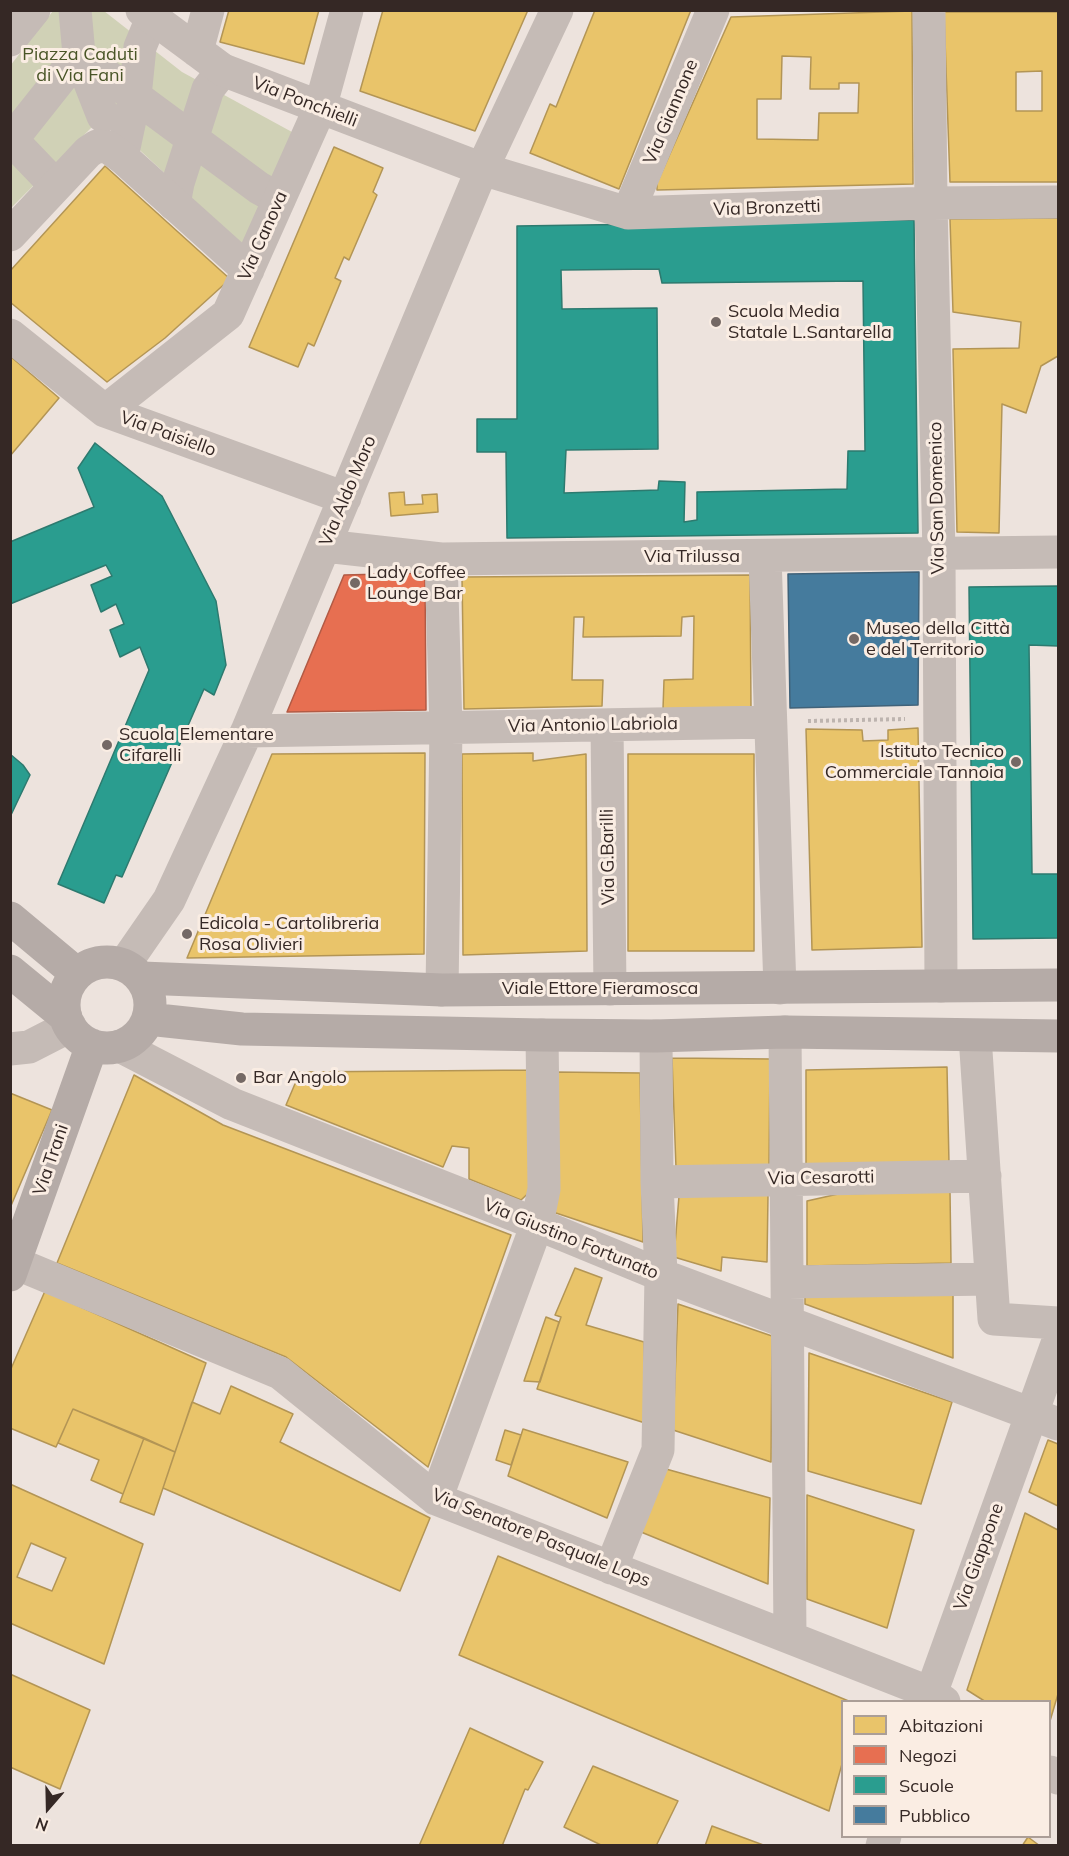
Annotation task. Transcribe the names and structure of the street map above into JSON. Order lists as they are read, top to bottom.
{
  "streets": {
    "main road": ["Viale Ettore Fieramosca", "Via Trani"],
    "street": [
      "Via Ponchielli",
      "Via Giannone",
      "Via Bronzetti",
      "Via Canova",
      "Via Paisiello",
      "Via Aldo Moro",
      "Via San Domenico",
      "Via Trilussa",
      "Via Antonio Labriola",
      "Via G.Barilli",
      "Via Cesarotti",
      "Via Giustino Fortunato",
      "Via Senatore Pasquale Lops",
      "Via Giappone"
    ]
  },
  "crossings": [
    ["Via Ponchielli", "Via Bronzetti"],
    ["Via Ponchielli", "Via Canova"],
    ["Via Ponchielli", "Via Aldo Moro"],
    ["Via Giannone", "Via Bronzetti"],
    ["Via Bronzetti", "Via Aldo Moro"],
    ["Via Bronzetti", "Via San Domenico"],
    ["Via Canova", "Via Paisiello"],
    ["Via Paisiello", "Via Aldo Moro"],
    ["Via Aldo Moro", "Via Trilussa"],
    ["Via Aldo Moro", "Via Antonio Labriola"],
    ["Via Aldo Moro", "Viale Ettore Fieramosca"],
    ["Via Aldo Moro", "Via Trani"],
    ["Via Aldo Moro", "Via Giustino Fortunato"],
    ["Via San Domenico", "Via Trilussa"],
    ["Via San Domenico", "Viale Ettore Fieramosca"],
    ["Via Antonio Labriola", "Via G.Barilli"],
    ["Via G.Barilli", "Viale Ettore Fieramosca"],
    ["Viale Ettore Fieramosca", "Via Trani"],
    ["Viale Ettore Fieramosca", "Via Giustino Fortunato"],
    ["Via Trani", "Via Giustino Fortunato"],
    ["Via Trani", "Via Senatore Pasquale Lops"],
    ["Via Giustino Fortunato", "Via Giappone"],
    ["Via Senatore Pasquale Lops", "Via Giappone"]
  ],
  "parks": ["Piazza Caduti di Via Fani"],
  "places": [
    "Scuola Media Statale L.Santarella",
    "Lady Coffee Lounge Bar",
    "Museo della Città e del Territorio",
    "Scuola Elementare Cifarelli",
    "Istituto Tecnico Commerciale Tannoia",
    "Edicola - Cartolibreria Rosa Olivieri",
    "Bar Angolo"
  ],
  "legend": [
    "Abitazioni",
    "Negozi",
    "Scuole",
    "Pubblico"
  ],
  "north": "bottom"
}
